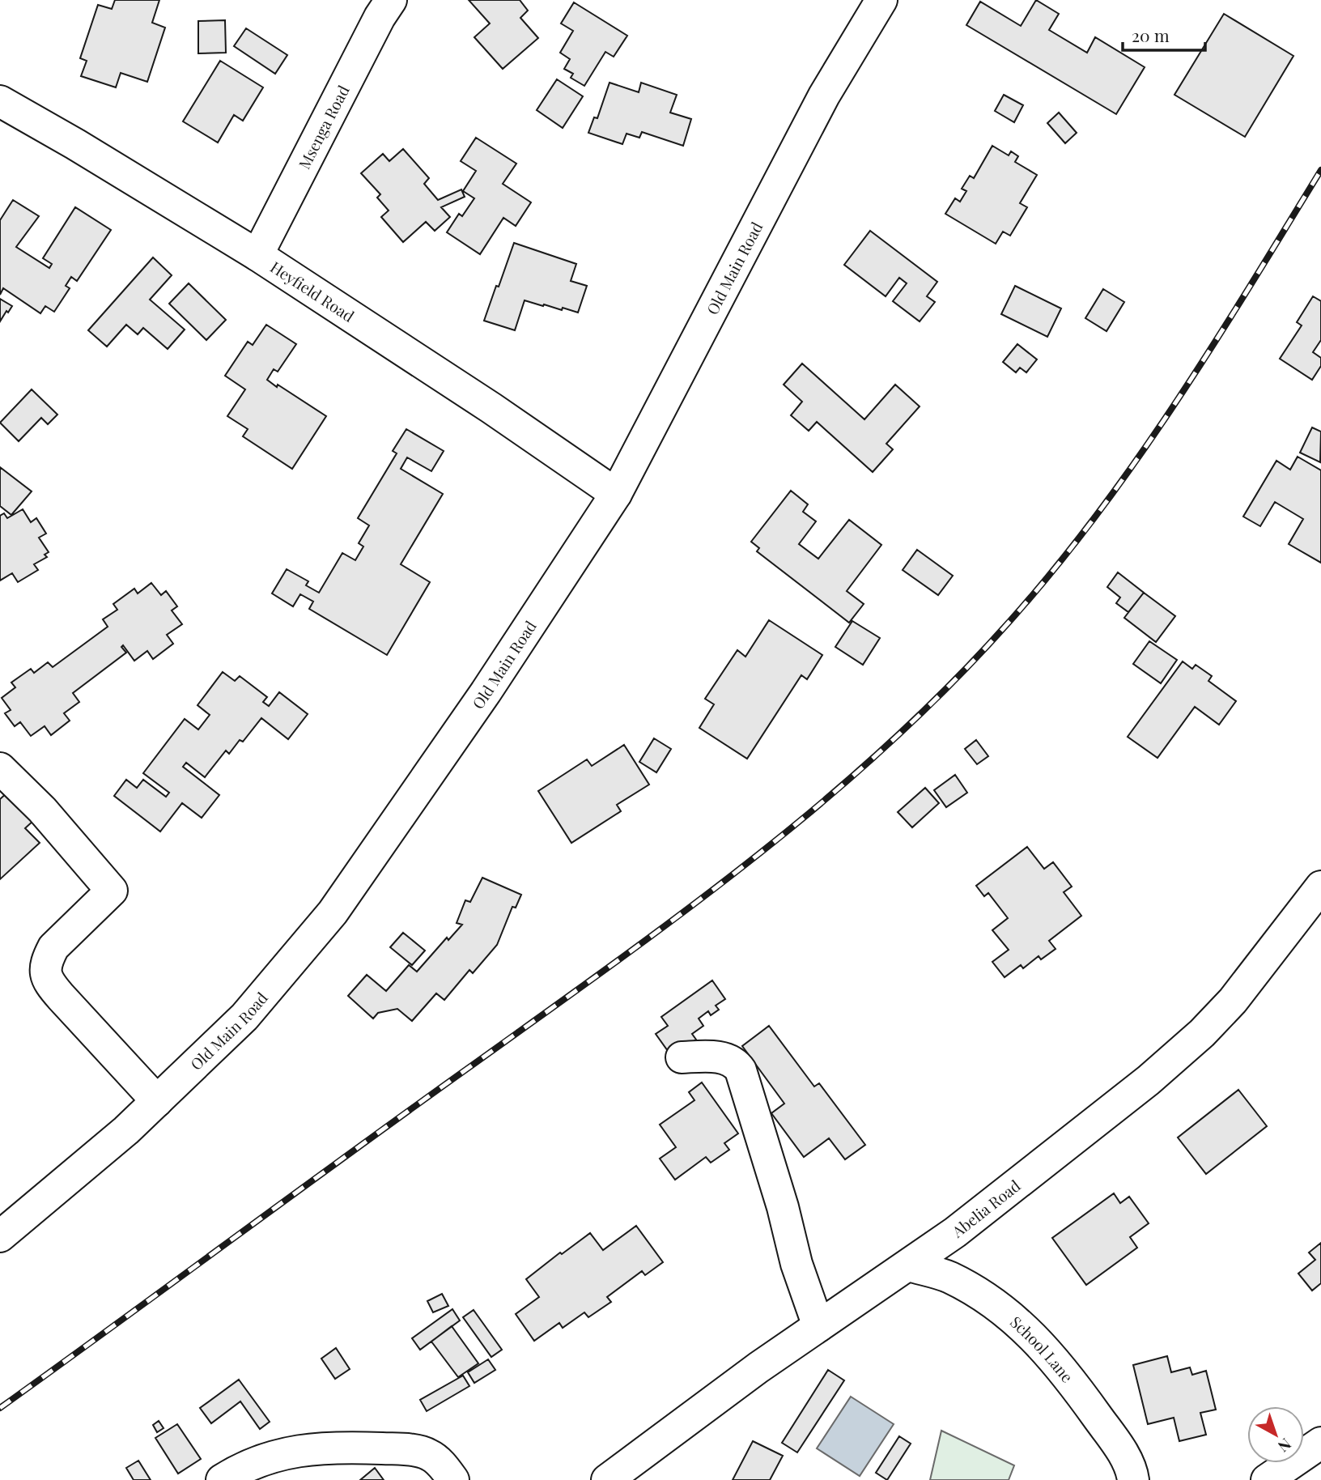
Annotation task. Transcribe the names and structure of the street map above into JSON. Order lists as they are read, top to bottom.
{
  "streets": {
    "street": [
      "Msenga Road",
      "Old Main Road",
      "Heyfield Road",
      "Abelia Road",
      "School Lane"
    ]
  },
  "crossings": [
    ["Msenga Road", "Heyfield Road"],
    ["Old Main Road", "Heyfield Road"],
    ["Abelia Road", "School Lane"]
  ],
  "scale_bar": "20 m",
  "north": "bottom right"
}
